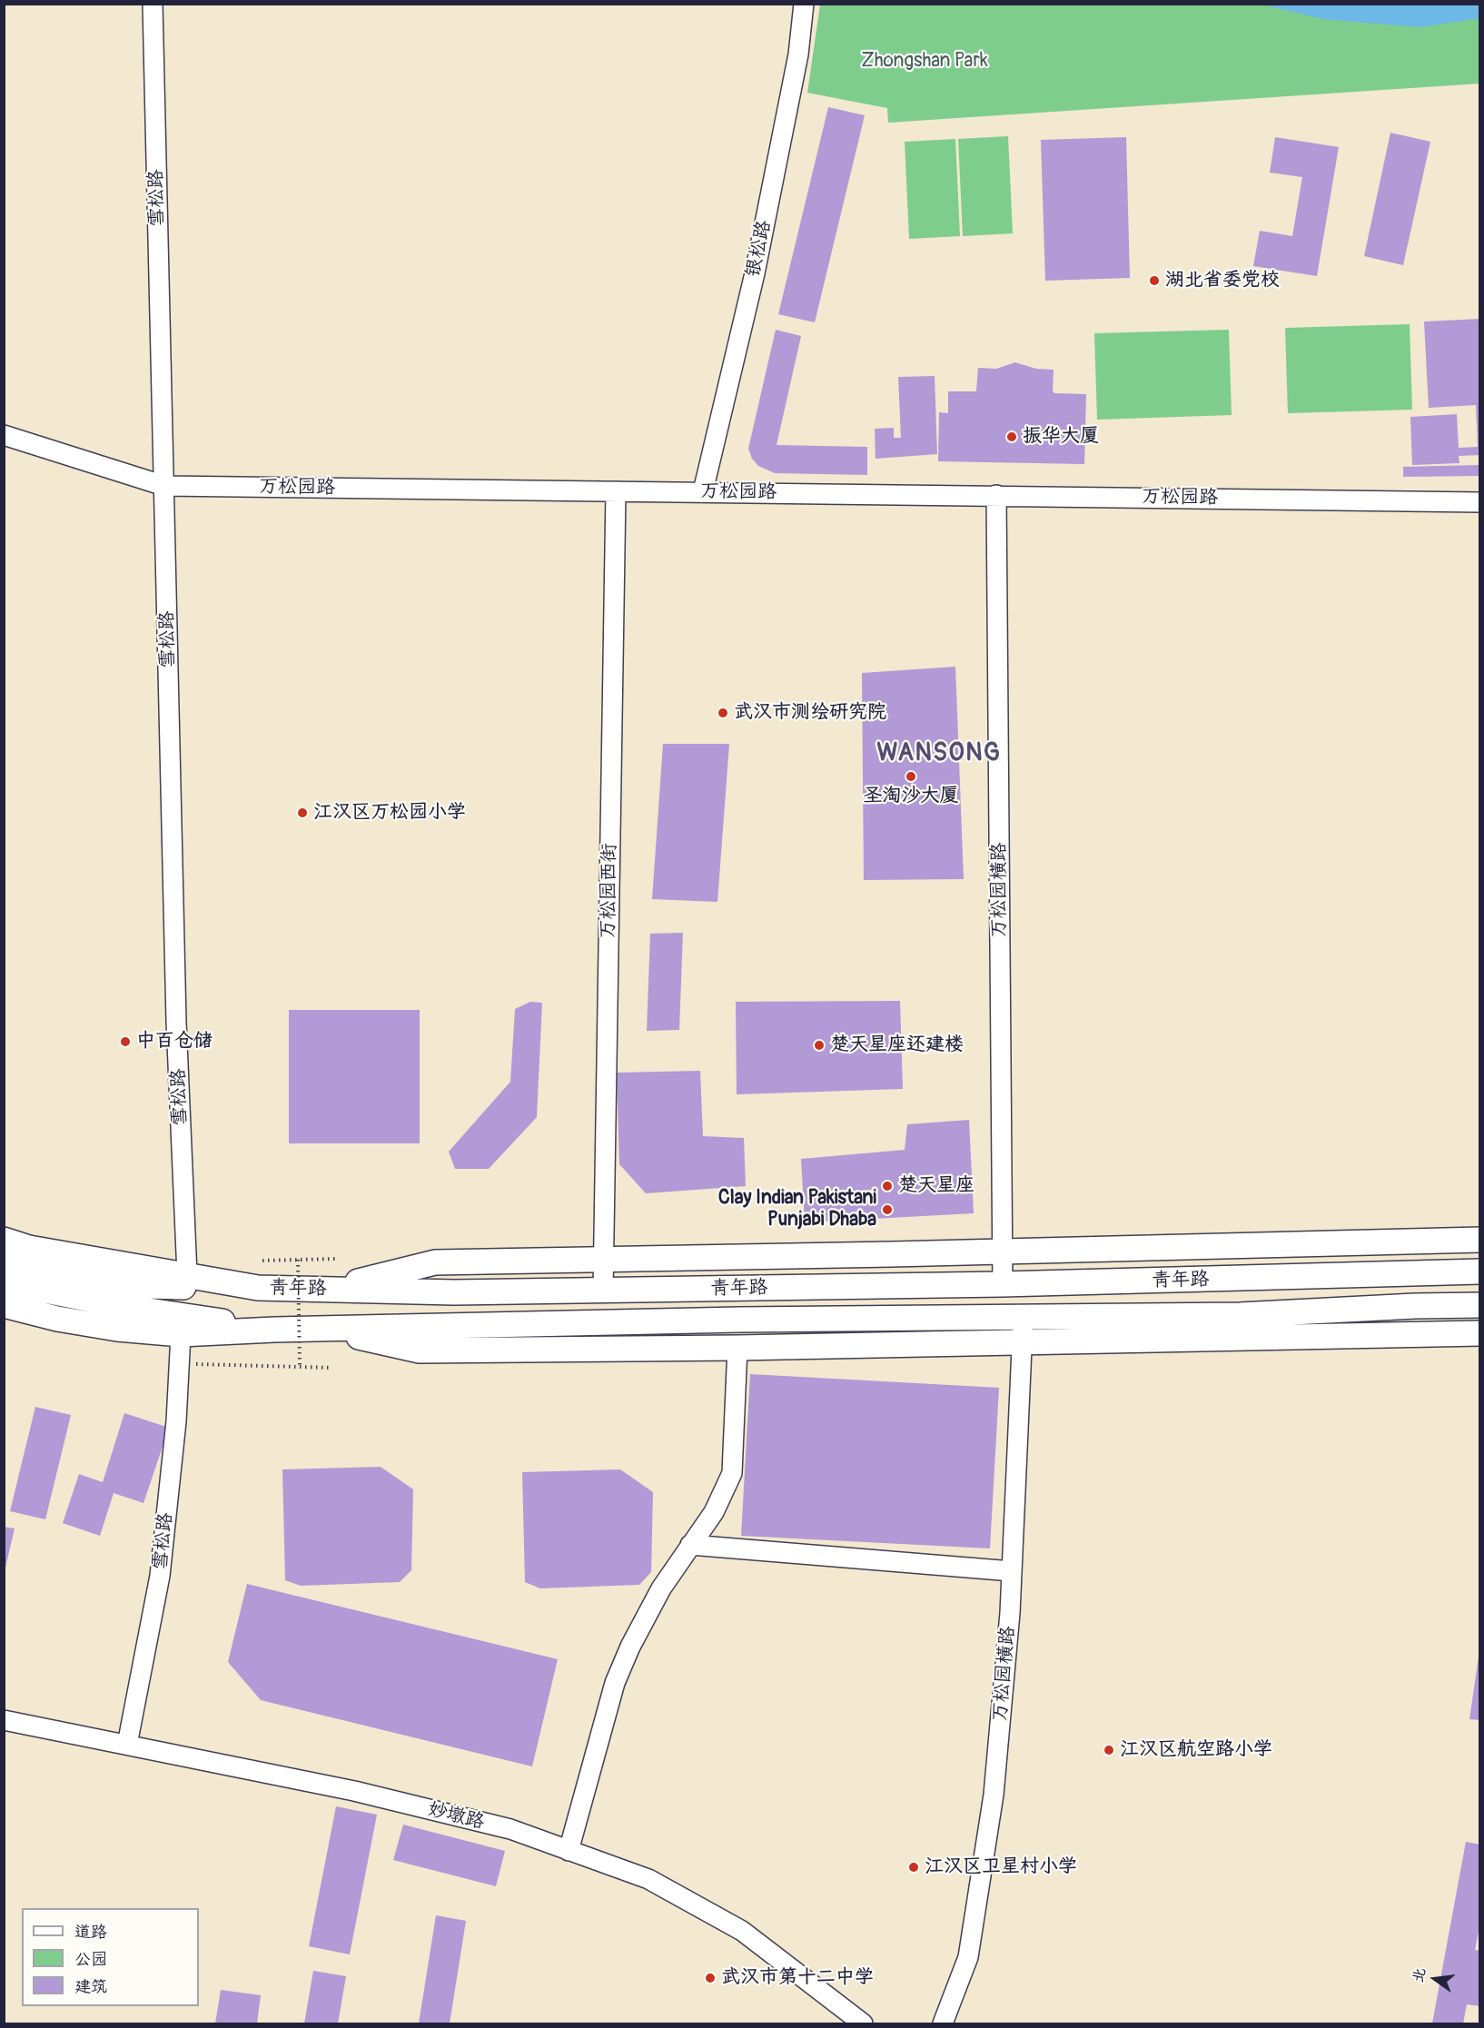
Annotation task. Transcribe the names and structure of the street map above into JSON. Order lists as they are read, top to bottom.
{
  "streets": {
    "main road": ["青年路"],
    "street": [
      "雪松路",
      "银松路",
      "万松园路",
      "万松园横路",
      "万松园西街",
      "妙墩路"
    ]
  },
  "crossings": [
    ["雪松路", "万松园路"],
    ["雪松路", "青年路"],
    ["雪松路", "妙墩路"],
    ["银松路", "万松园路"],
    ["万松园路", "万松园横路"],
    ["万松园路", "万松园西街"],
    ["万松园横路", "青年路"],
    ["万松园西街", "青年路"]
  ],
  "districts": ["WANSONG"],
  "parks": ["Zhongshan Park"],
  "places": [
    "湖北省委党校",
    "振华大厦",
    "武汉市测绘研究院",
    "圣淘沙大厦",
    "江汉区万松园小学",
    "中百仓储",
    "楚天星座还建楼",
    "楚天星座",
    "Clay Indian Pakistani Punjabi Dhaba",
    "江汉区航空路小学",
    "江汉区卫星村小学",
    "武汉市第十二中学"
  ],
  "legend": ["道路", "公园", "建筑"],
  "north": "left"
}
